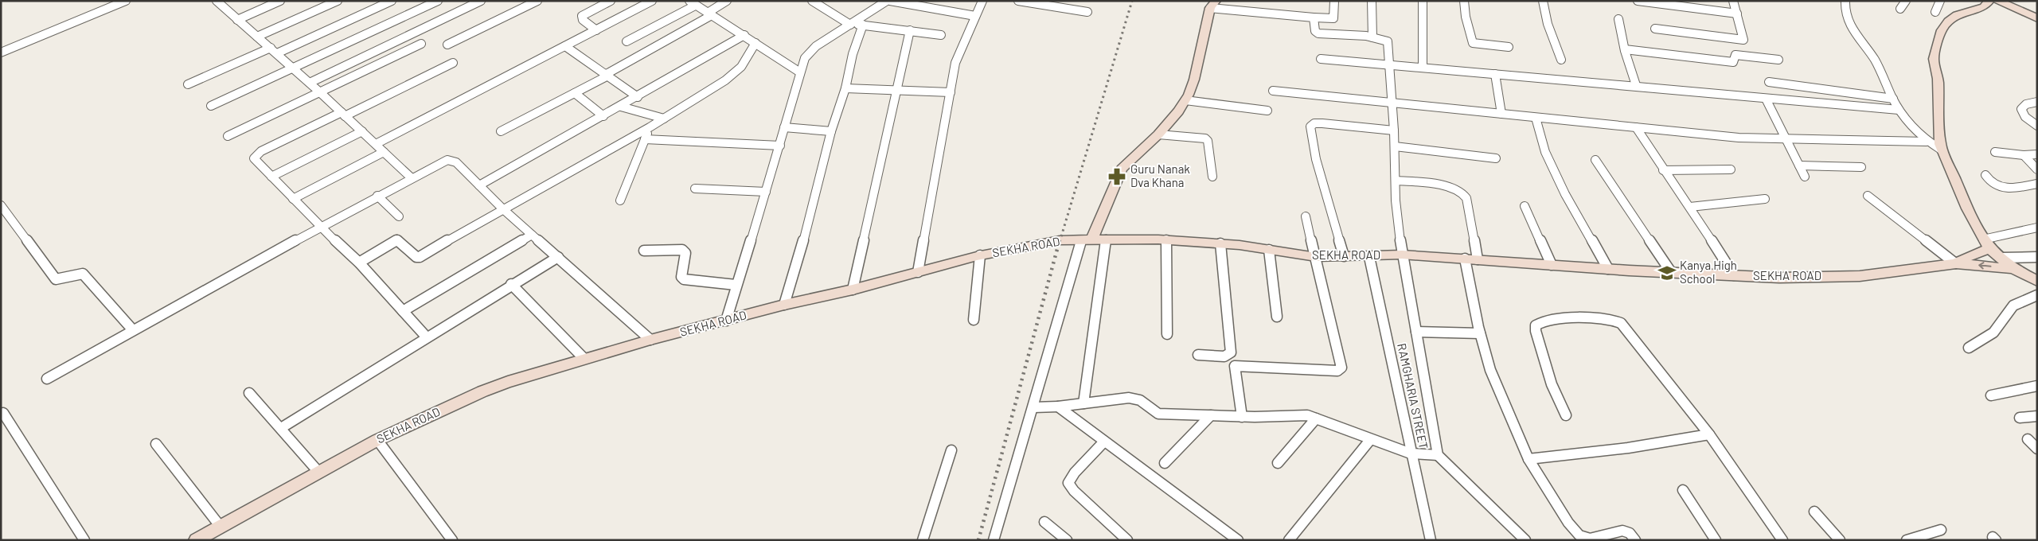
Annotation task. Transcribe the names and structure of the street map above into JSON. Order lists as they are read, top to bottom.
{
  "streets": {
    "street": ["SEKHA ROAD", "RAMGHARIA STREET"]
  },
  "crossings": [
    ["SEKHA ROAD", "RAMGHARIA STREET"]
  ],
  "places": {
    "pharmacy": ["Guru Nanak Dva Khana"],
    "school or university": ["Kanya High School"]
  }
}
